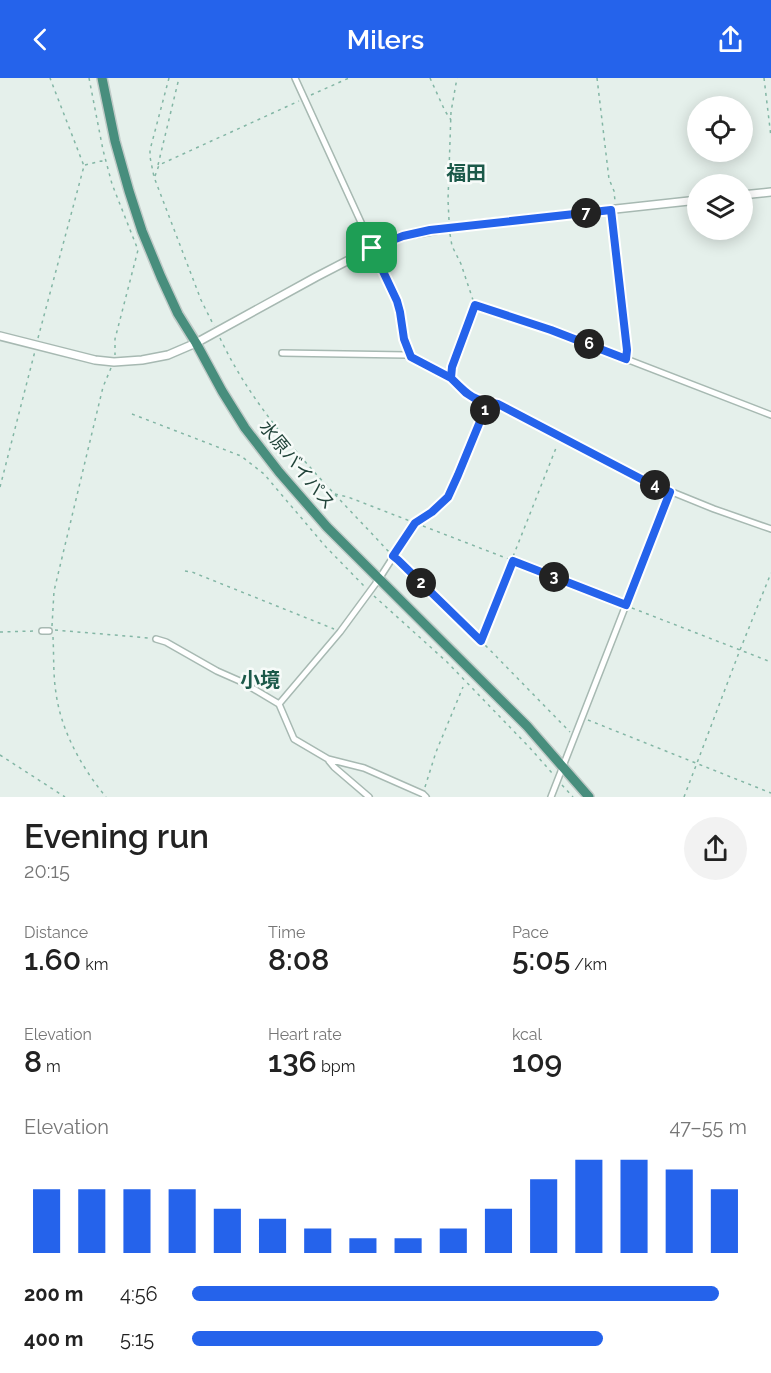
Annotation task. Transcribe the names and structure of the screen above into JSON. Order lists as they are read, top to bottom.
{
  "streets": {
    "highway": ["水原バイパス"]
  },
  "districts": ["福田", "小境"],
  "page": {
    "header": "Milers",
    "pins": [
      "7",
      "6",
      "1",
      "4",
      "3",
      "2"
    ],
    "heading": ["Evening run", "20:15"],
    "stats": [
      ["Distance", "1.60 km"],
      ["Time", "8:08"],
      ["Pace", "5:05 /km"],
      ["Elevation", "8 m"],
      ["Heart rate", "136 bpm"],
      ["kcal", "109"]
    ],
    "chart": ["Elevation", "47–55 m"],
    "list": [
      {
        "name": "200 m",
        "note": "4:56"
      },
      {
        "name": "400 m",
        "note": "5:15"
      }
    ]
  }
}
